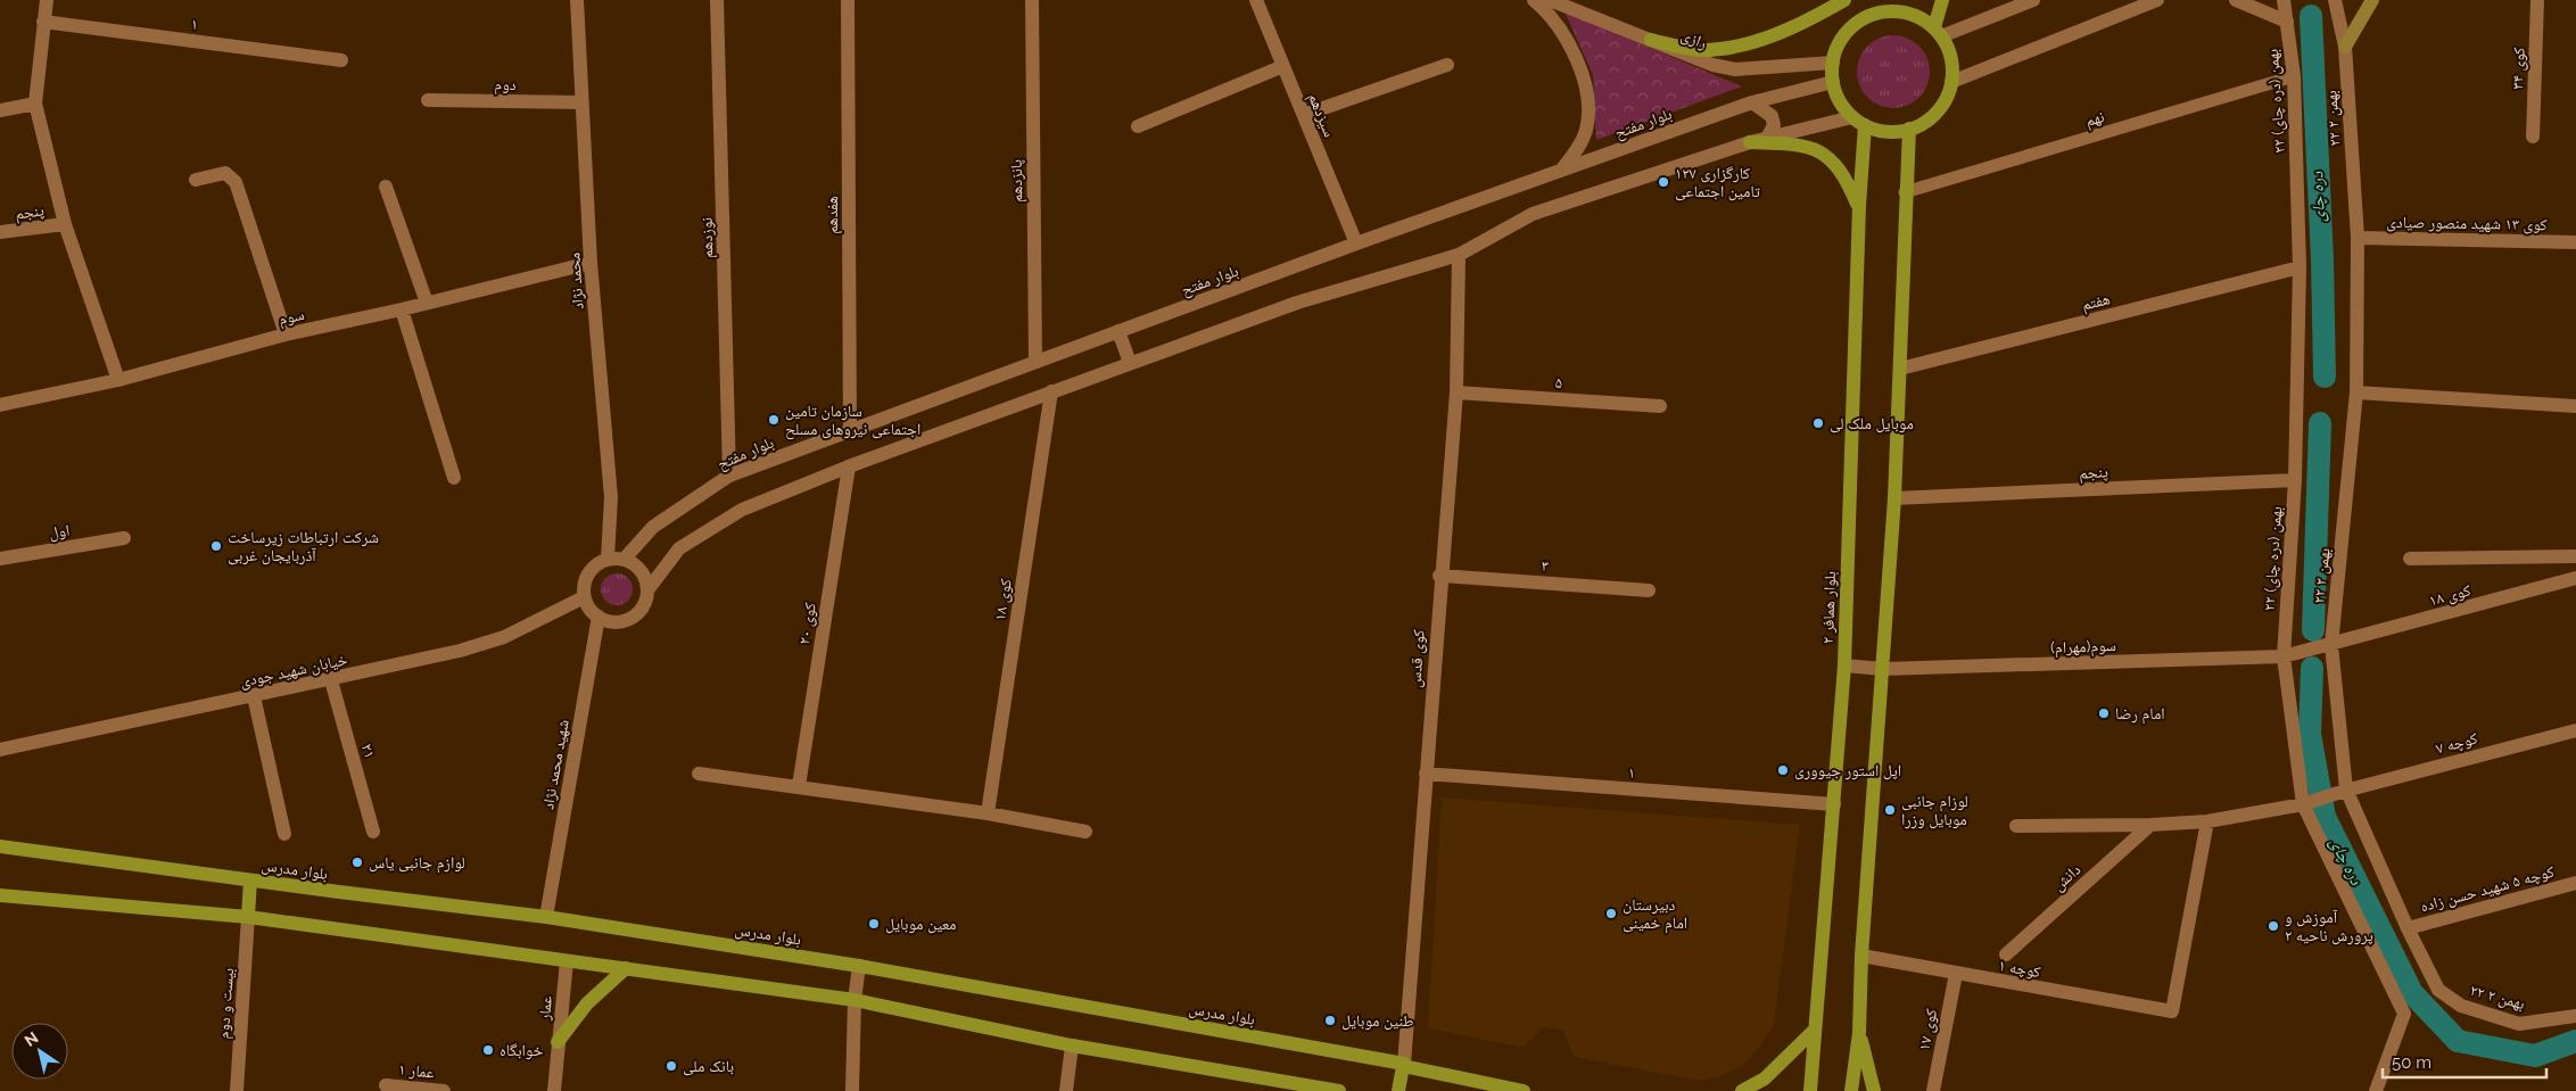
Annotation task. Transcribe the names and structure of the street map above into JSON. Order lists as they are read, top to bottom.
{
  "streets": {
    "main road": ["بلوار همافر ۲", "بلوار مدرس"],
    "street": [
      "۱",
      "رازی",
      "کوی ۳۴",
      "دوم",
      "۲۲ بهمن (دره چای)",
      "سیزدهم",
      "۲۲ بهمن ۲",
      "بلوار مفتح",
      "پانزدهم",
      "پنجم",
      "هفدهم",
      "کوی ۱۳ شهید منصور صیادی",
      "نوزدهم",
      "محمد نژاد",
      "هفتم",
      "سوم",
      "۵",
      "اول",
      "۳",
      "کوی ۱۸",
      "کوی ۲۰",
      "سوم(مهرام)",
      "کوی قدس",
      "خیابان شهید جودی",
      "کوچه ۷",
      "۲۱",
      "شهید محمد نژاد",
      "دانش",
      "کوچه ۵ شهید حسن زاده",
      "کوچه ۱",
      "بیست و دوم",
      "عمار",
      "کوی ۱۷",
      "عمار ۱"
    ],
    "lane": ["نهم"]
  },
  "crossings": [
    ["۱", "بلوار همافر ۲"],
    ["۱", "کوی قدس"],
    ["رازی", "بلوار مفتح"],
    ["رازی", "بلوار همافر ۲"],
    ["دوم", "محمد نژاد"],
    ["۲۲ بهمن (دره چای)", "نهم"],
    ["۲۲ بهمن (دره چای)", "پنجم"],
    ["۲۲ بهمن (دره چای)", "هفتم"],
    ["۲۲ بهمن (دره چای)", "کوی ۱۸"],
    ["۲۲ بهمن (دره چای)", "سوم(مهرام)"],
    ["۲۲ بهمن (دره چای)", "کوچه ۷"],
    ["سیزدهم", "بلوار مفتح"],
    ["۲۲ بهمن ۲", "کوی ۱۳ شهید منصور صیادی"],
    ["۲۲ بهمن ۲", "کوی ۱۸"],
    ["۲۲ بهمن ۲", "کوچه ۷"],
    ["۲۲ بهمن ۲", "کوچه ۵ شهید حسن زاده"],
    ["بلوار مفتح", "پانزدهم"],
    ["بلوار مفتح", "هفدهم"],
    ["بلوار مفتح", "نوزدهم"],
    ["بلوار مفتح", "محمد نژاد"],
    ["بلوار مفتح", "بلوار همافر ۲"],
    ["بلوار مفتح", "خیابان شهید جودی"],
    ["بلوار مفتح", "شهید محمد نژاد"],
    ["محمد نژاد", "سوم"],
    ["محمد نژاد", "خیابان شهید جودی"],
    ["محمد نژاد", "شهید محمد نژاد"],
    ["۵", "کوی قدس"],
    ["۳", "کوی قدس"],
    ["کوی ۱۸", "سوم(مهرام)"],
    ["بلوار همافر ۲", "سوم(مهرام)"],
    ["کوی قدس", "بلوار مدرس"],
    ["خیابان شهید جودی", "۲۱"],
    ["خیابان شهید جودی", "شهید محمد نژاد"],
    ["کوچه ۷", "دانش"],
    ["کوچه ۷", "کوچه ۱"],
    ["شهید محمد نژاد", "بلوار مدرس"],
    ["کوچه ۱", "کوی ۱۷"]
  ],
  "water": ["دره چای"],
  "places": [
    "کارگزاری ۱۲۷ تامین اجتماعی",
    "سازمان تامین اجتماعی نیروهای مسلح",
    "موبایل ملک لی",
    "شرکت ارتباطات زیرساخت آذربایجان غربی",
    "امام رضا",
    "اپل استور جيووری",
    "لوزام جانبی موبایل وزرا",
    "لوازم جانبی یاس",
    "دبیرستان امام خمینی",
    "معین موبایل",
    "آموزش و پرورش ناحیه ۲",
    "طنین موبایل",
    "خوابگاه",
    "بانک ملی"
  ],
  "scale_bar": "50 m",
  "north": "top left"
}
